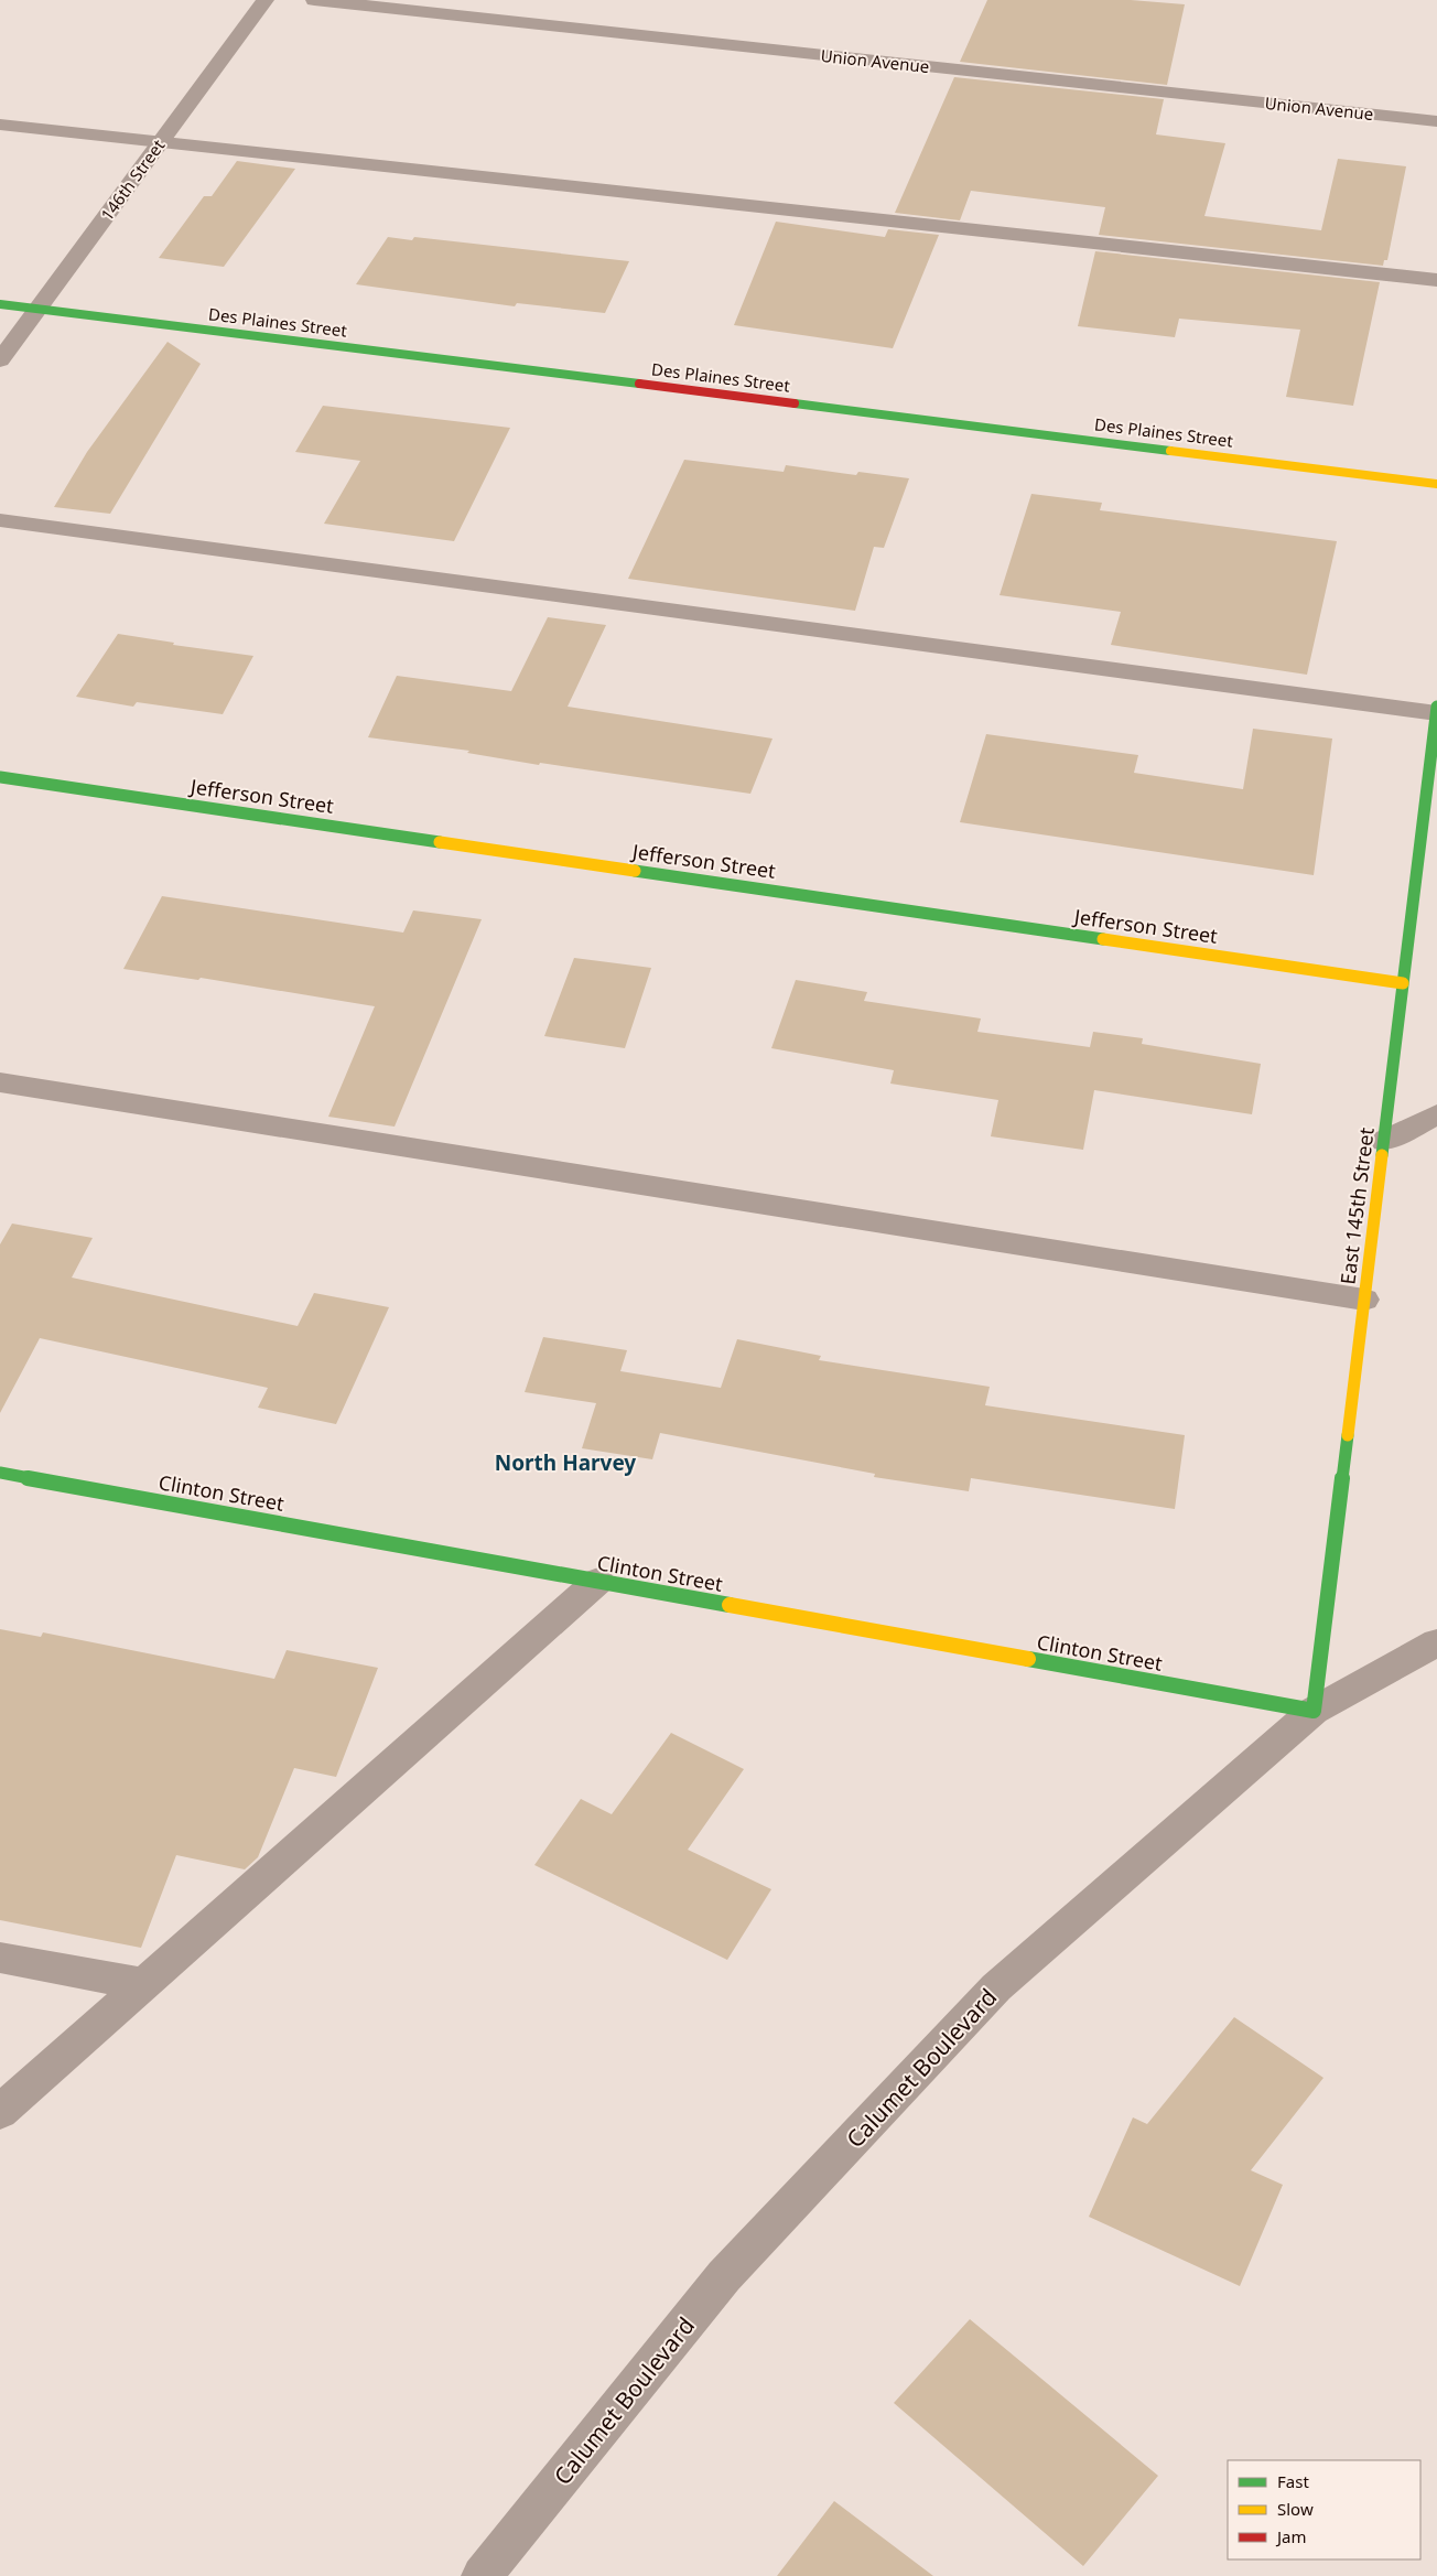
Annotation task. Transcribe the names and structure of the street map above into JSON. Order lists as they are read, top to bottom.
{
  "streets": {
    "street": [
      "Union Avenue",
      "146th Street",
      "Des Plaines Street",
      "Jefferson Street",
      "East 145th Street",
      "Clinton Street",
      "Calumet Boulevard"
    ]
  },
  "crossings": [
    ["146th Street", "Des Plaines Street"],
    ["Jefferson Street", "East 145th Street"],
    ["East 145th Street", "Clinton Street"],
    ["East 145th Street", "Calumet Boulevard"],
    ["Clinton Street", "Calumet Boulevard"]
  ],
  "districts": ["North Harvey"],
  "legend": ["Fast", "Slow", "Jam"]
}
